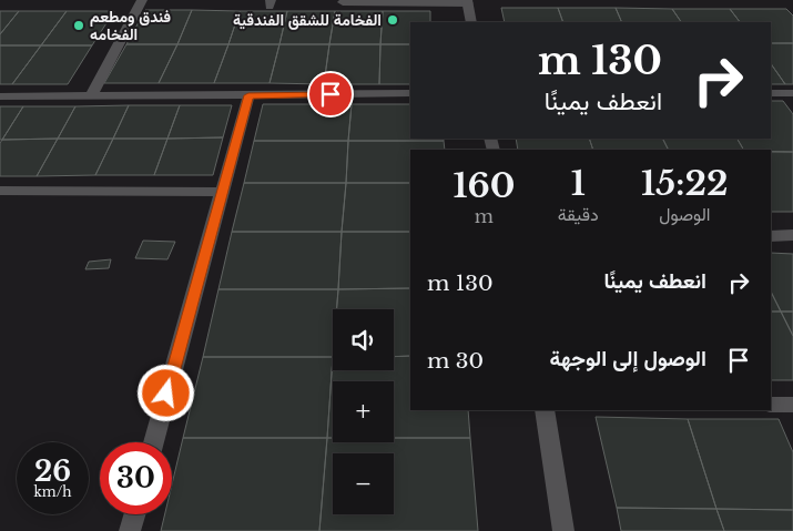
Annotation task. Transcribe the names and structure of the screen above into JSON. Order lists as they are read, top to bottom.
{
  "places": ["الفخامة للشقق الفندقية", "فندق ومطعم الفخامه"],
  "page": {
    "turn": ["130 m", "انعطف يمينًا"],
    "eta": [
      "15:22",
      "الوصول",
      "1",
      "دقيقة",
      "160",
      "m"
    ],
    "list": [
      {
        "name": "انعطف يمينًا",
        "value": "130 m"
      },
      {
        "name": "الوصول إلى الوجهة",
        "value": "30 m"
      }
    ],
    "map_buttons": ["+", "−"],
    "speed": "26 km/h",
    "limit": "30"
  }
}
